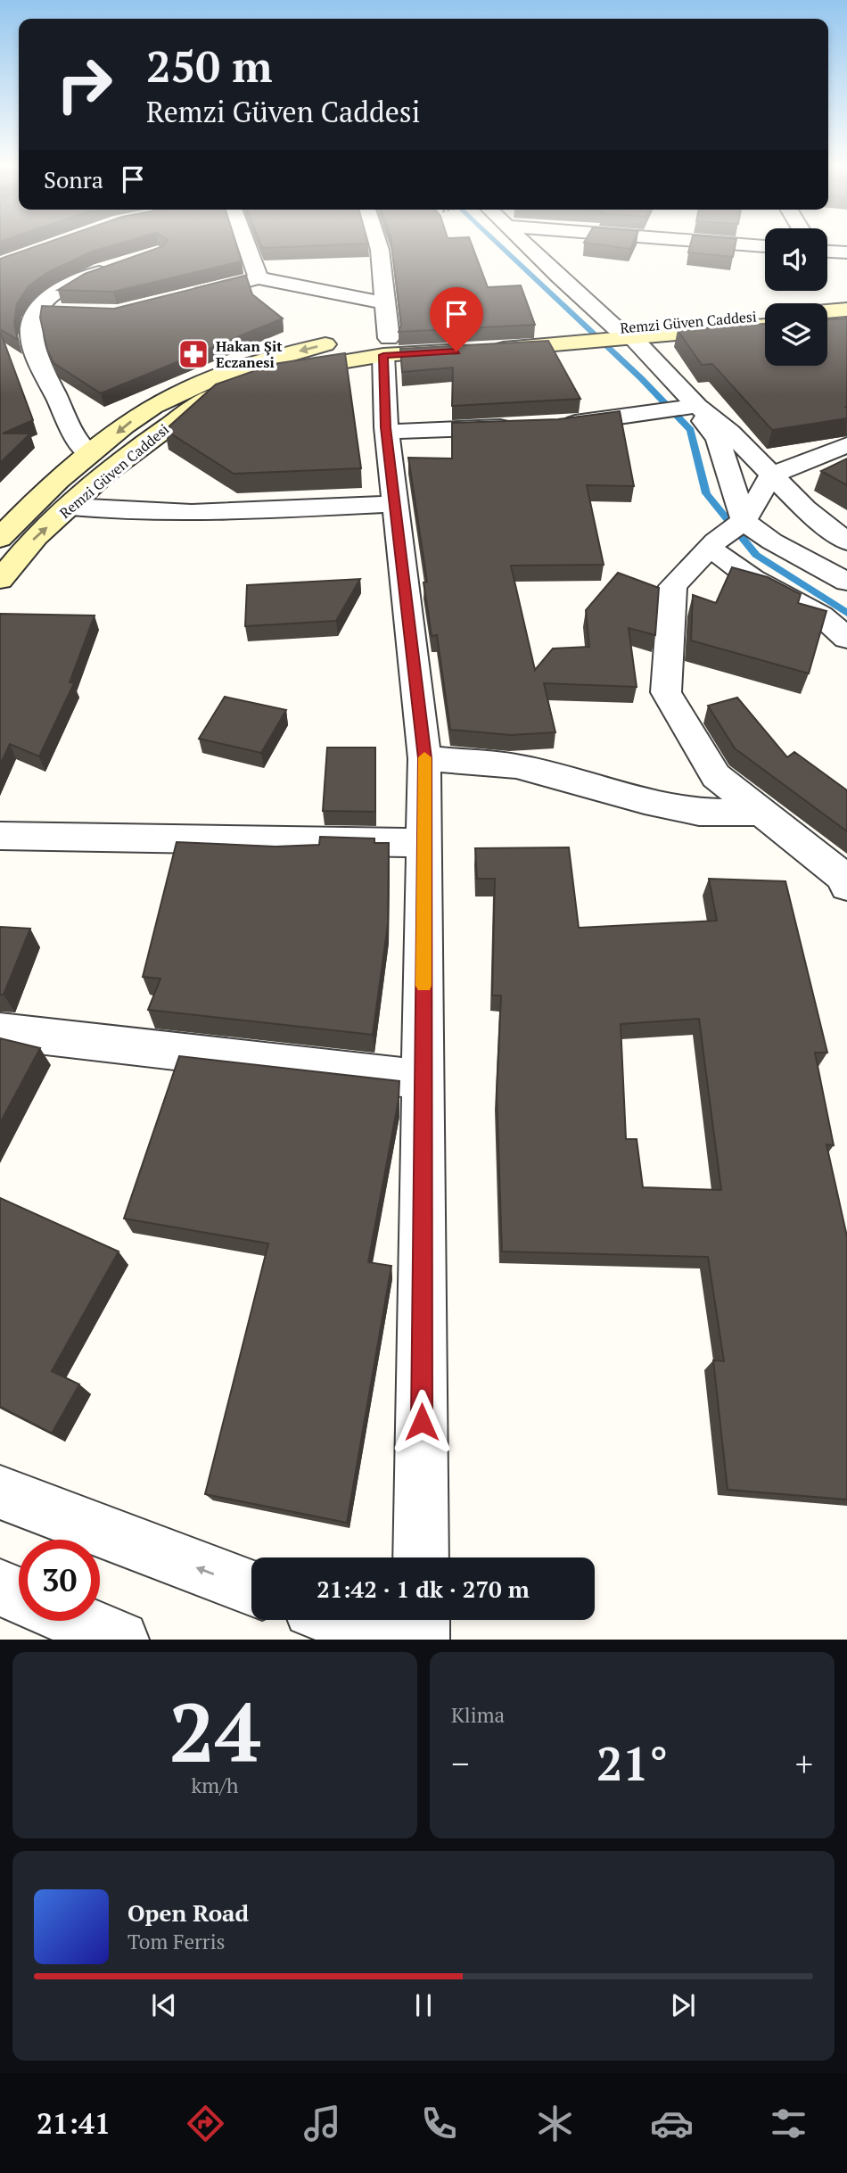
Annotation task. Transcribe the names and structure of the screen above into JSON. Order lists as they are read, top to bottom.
{
  "streets": {
    "main road": ["Remzi Güven Caddesi"]
  },
  "places": {
    "pharmacy": ["Hakan Şit Eczanesi"]
  },
  "page": {
    "turn": ["250 m", "Remzi Güven Caddesi"],
    "then": "Sonra",
    "limit": "30",
    "trip": "21:42 · 1 dk · 270 m",
    "tile": [
      ["24", "km/h"],
      "Klima"
    ],
    "heat": ["−", "21°", "+"],
    "song": ["Open Road", "Tom Ferris"],
    "tabs": "21:41"
  }
}
